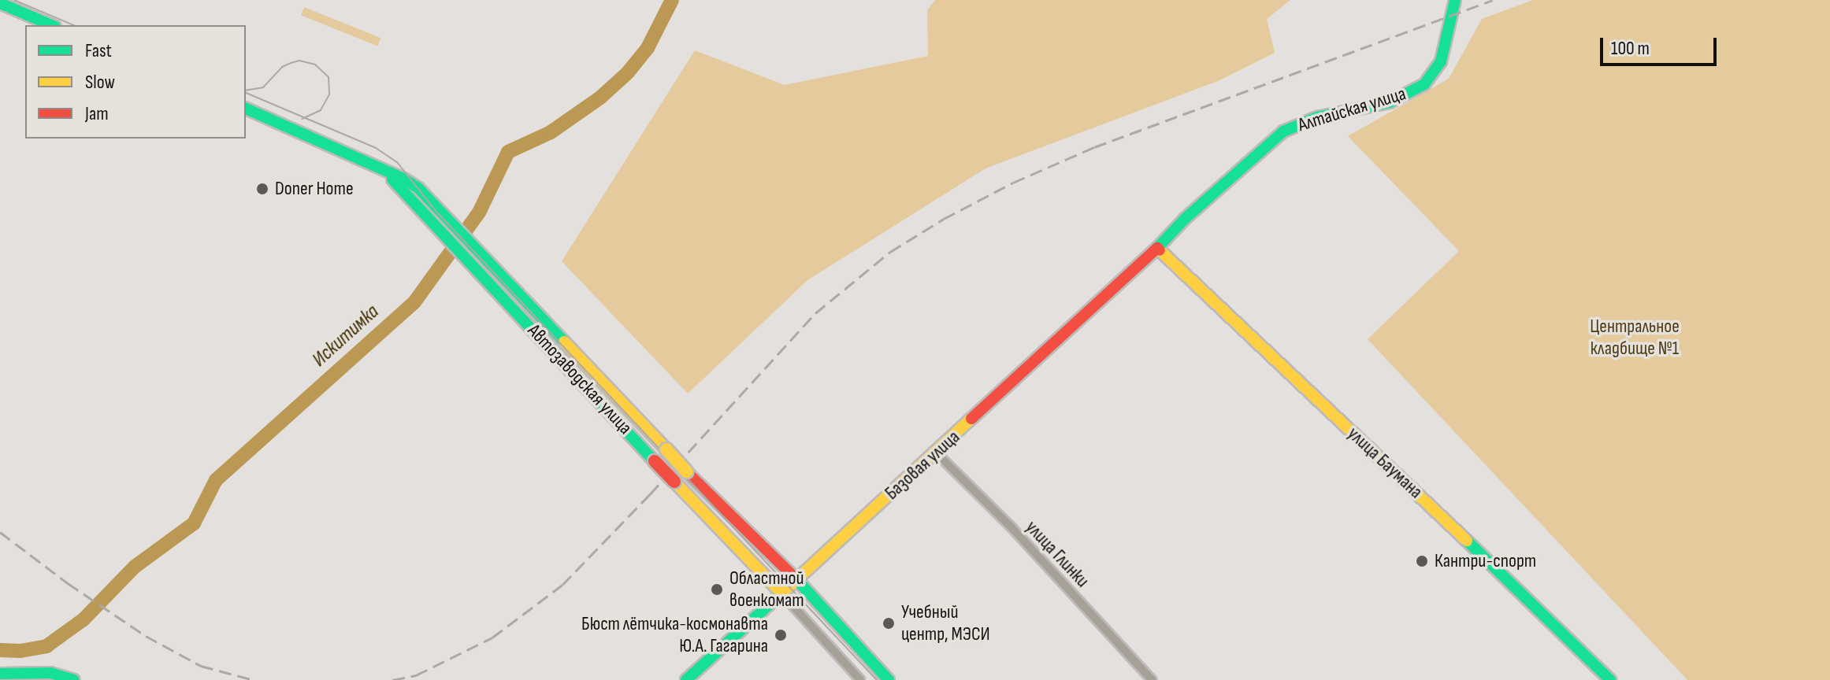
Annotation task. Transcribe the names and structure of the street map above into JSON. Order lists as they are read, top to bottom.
{
  "streets": {
    "main road": [
      "Алтайская улица",
      "Автозаводская улица",
      "улица Баумана",
      "Базовая улица"
    ],
    "street": ["улица Глинки"]
  },
  "crossings": [
    ["Алтайская улица", "улица Баумана"],
    ["Алтайская улица", "Базовая улица"],
    ["Автозаводская улица", "Базовая улица"],
    ["улица Баумана", "Базовая улица"],
    ["Базовая улица", "улица Глинки"]
  ],
  "water": ["Искитимка"],
  "parks": ["Центральное кладбище №1"],
  "places": [
    "Doner Home",
    "Кантри-спорт",
    "Областной военкомат",
    "Учебный центр, МЭСИ",
    "Бюст лётчика-космонавта Ю.А. Гагарина"
  ],
  "legend": ["Fast", "Slow", "Jam"],
  "scale_bar": "100 m"
}
